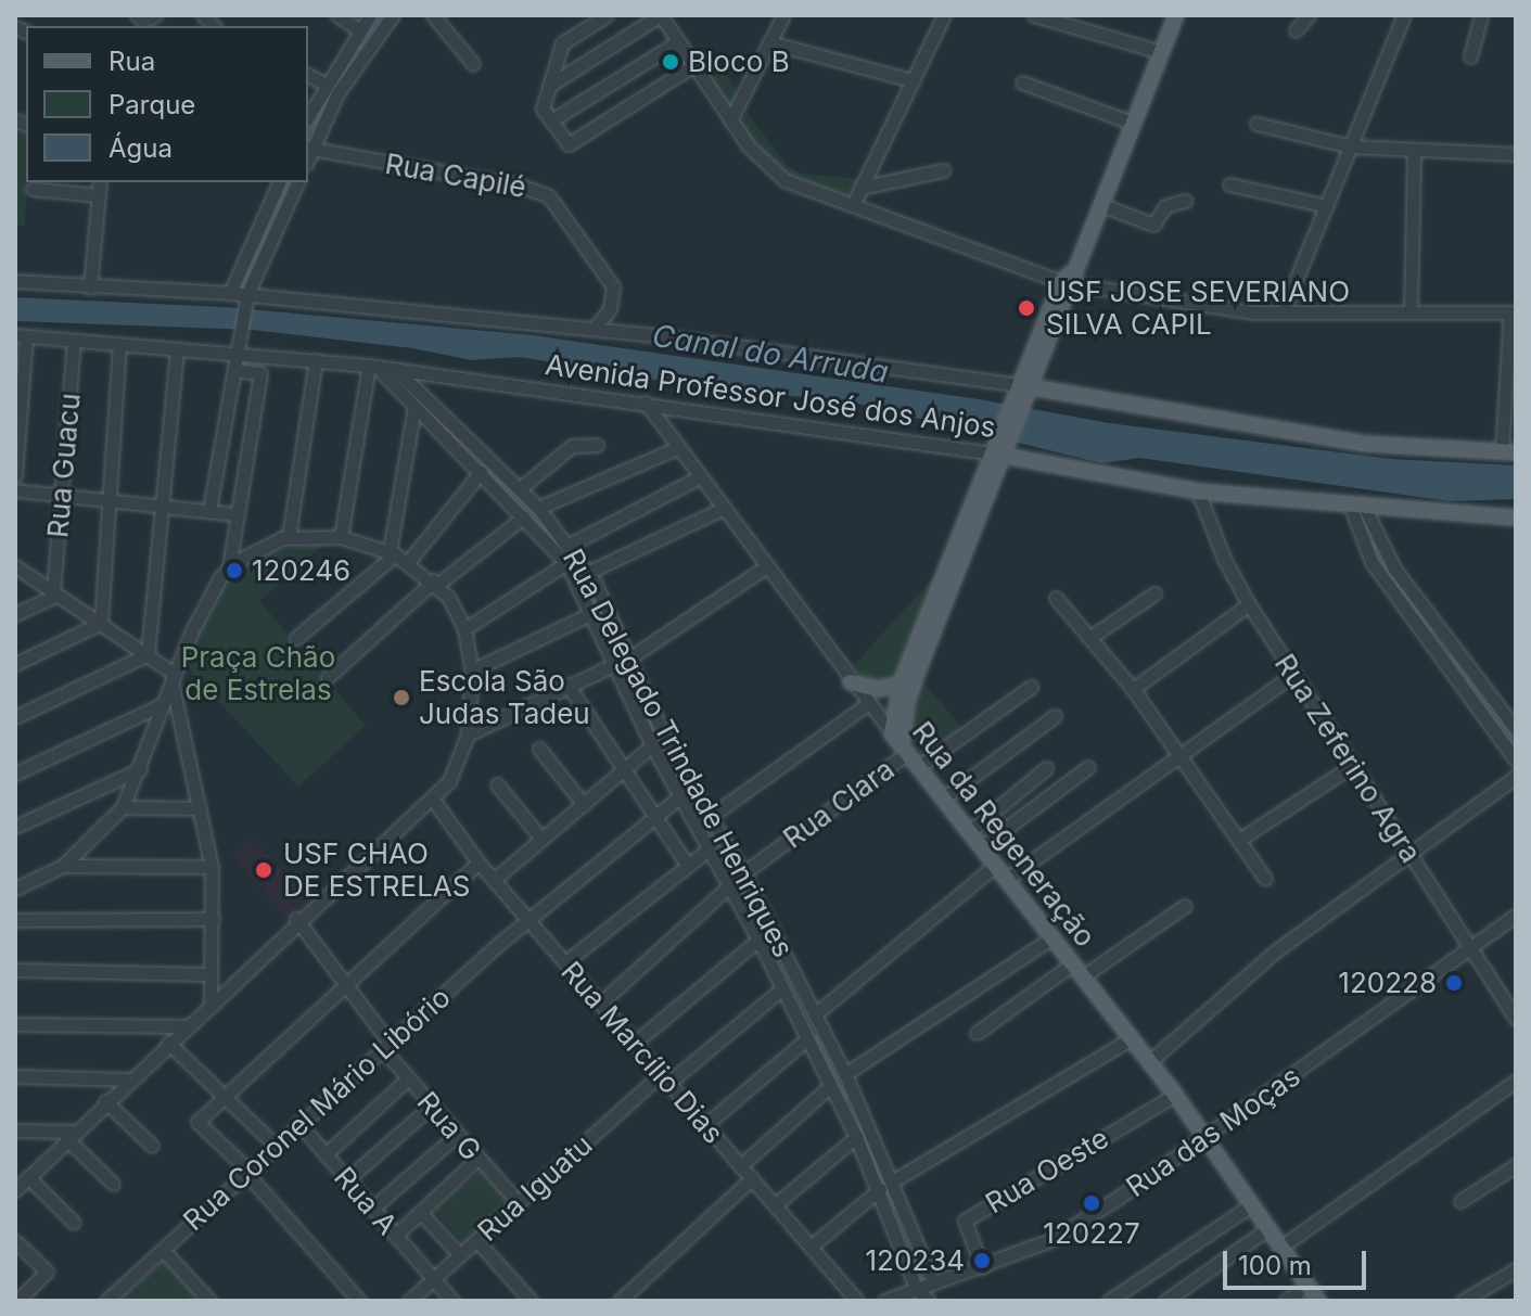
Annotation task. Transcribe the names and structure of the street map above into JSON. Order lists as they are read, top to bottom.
{
  "streets": {
    "main road": ["Avenida Professor José dos Anjos", "Rua da Regeneração"],
    "street": [
      "Rua Capilé",
      "Rua Guacu",
      "Rua Delegado Trindade Henriques",
      "Rua Zeferino Agra",
      "Rua Clara",
      "Rua Marcílio Dias",
      "Rua Coronel Mário Libório",
      "Rua G",
      "Rua das Moças",
      "Rua Oeste",
      "Rua Iguatu",
      "Rua A"
    ]
  },
  "crossings": [
    ["Avenida Professor José dos Anjos", "Rua Guacu"],
    ["Avenida Professor José dos Anjos", "Rua Delegado Trindade Henriques"],
    ["Avenida Professor José dos Anjos", "Rua Zeferino Agra"],
    ["Avenida Professor José dos Anjos", "Rua da Regeneração"],
    ["Rua Delegado Trindade Henriques", "Rua Clara"],
    ["Rua Delegado Trindade Henriques", "Rua Coronel Mário Libório"],
    ["Rua Delegado Trindade Henriques", "Rua das Moças"],
    ["Rua Delegado Trindade Henriques", "Rua Iguatu"],
    ["Rua Zeferino Agra", "Rua das Moças"],
    ["Rua Clara", "Rua da Regeneração"],
    ["Rua Clara", "Rua Marcílio Dias"],
    ["Rua da Regeneração", "Rua das Moças"],
    ["Rua da Regeneração", "Rua Oeste"],
    ["Rua Marcílio Dias", "Rua Coronel Mário Libório"],
    ["Rua Marcílio Dias", "Rua Iguatu"],
    ["Rua Coronel Mário Libório", "Rua G"],
    ["Rua Coronel Mário Libório", "Rua A"],
    ["Rua G", "Rua Iguatu"],
    ["Rua das Moças", "Rua Oeste"],
    ["Rua Iguatu", "Rua A"]
  ],
  "water": ["Canal do Arruda"],
  "parks": ["Praça Chão de Estrelas"],
  "places": [
    "Bloco B",
    "USF JOSE SEVERIANO SILVA CAPIL",
    "120246",
    "Escola São Judas Tadeu",
    "USF CHAO DE ESTRELAS",
    "120228",
    "120227",
    "120234"
  ],
  "legend": ["Rua", "Parque", "Água"],
  "scale_bar": "100 m"
}
